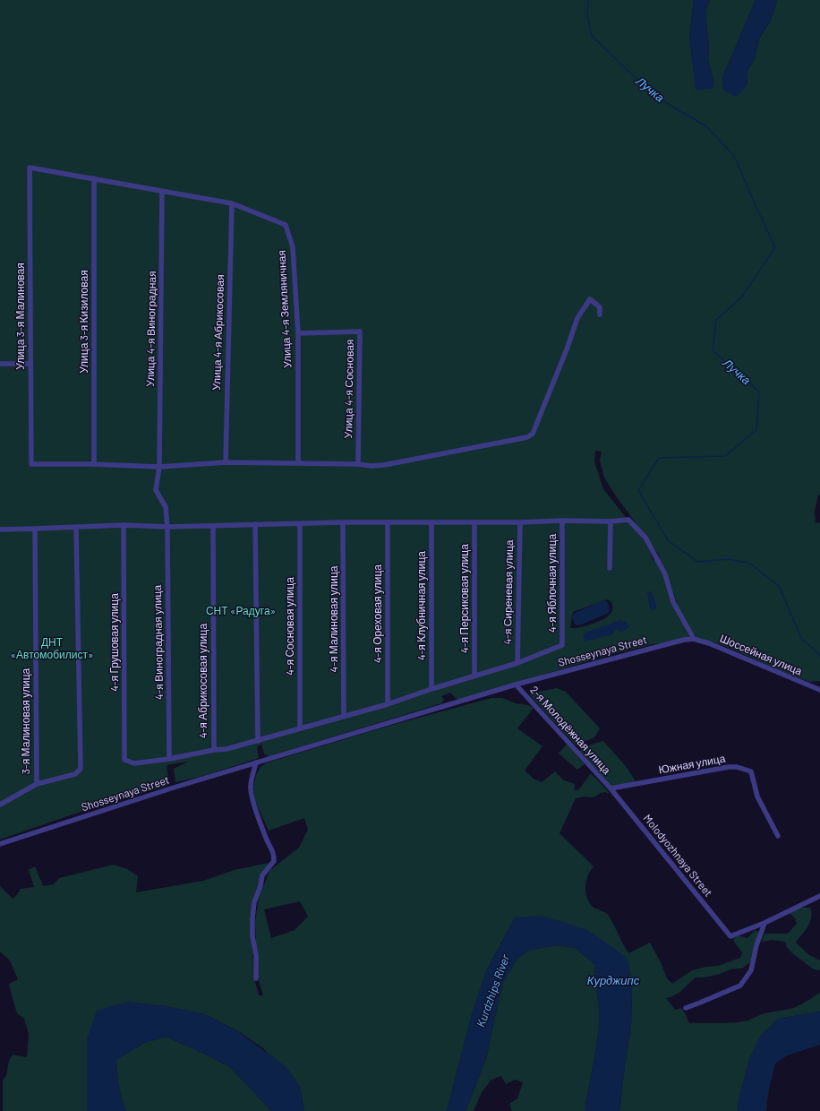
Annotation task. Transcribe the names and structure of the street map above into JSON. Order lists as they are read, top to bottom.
{
  "streets": {
    "street": [
      "Улица 4-я Земляничная",
      "Улица 3-я Малиновая",
      "Улица 3-я Кизиловая",
      "Улица 4-я Виноградная",
      "Улица 4-я Абрикосовая",
      "Улица 4-я Сосновая",
      "4-я Яблочная улица",
      "4-я Сиреневая улица",
      "4-я Персиковая улица",
      "4-я Клубничная улица",
      "4-я Ореховая улица",
      "4-я Малиновая улица",
      "4-я Сосновая улица",
      "4-я Грушовая улица",
      "4-я Виноградная улица",
      "Shosseynaya Street",
      "Шоссейная улица",
      "4-я Абрикосовая улица",
      "3-я Малиновая улица",
      "2-я Молодёжная улица",
      "Южная улица",
      "Molodyozhnaya Street"
    ]
  },
  "crossings": [
    ["Улица 4-я Земляничная", "Улица 3-я Малиновая"],
    ["Улица 4-я Земляничная", "Улица 3-я Кизиловая"],
    ["Улица 4-я Земляничная", "Улица 4-я Виноградная"],
    ["Улица 4-я Земляничная", "Улица 4-я Абрикосовая"],
    ["Улица 4-я Земляничная", "Улица 4-я Сосновая"],
    ["Улица 3-я Малиновая", "Улица 3-я Кизиловая"],
    ["Улица 4-я Виноградная", "4-я Виноградная улица"],
    ["4-я Яблочная улица", "4-я Сиреневая улица"],
    ["4-я Грушовая улица", "4-я Виноградная улица"],
    ["Shosseynaya Street", "Шоссейная улица"],
    ["Shosseynaya Street", "2-я Молодёжная улица"],
    ["2-я Молодёжная улица", "Южная улица"],
    ["2-я Молодёжная улица", "Molodyozhnaya Street"],
    ["Южная улица", "Molodyozhnaya Street"]
  ],
  "water": ["Лучка", "Курджипс", "Kurdzhips River"],
  "parks": ["СНТ «Радуга»", "ДНТ «Автомобилист»"]
}
